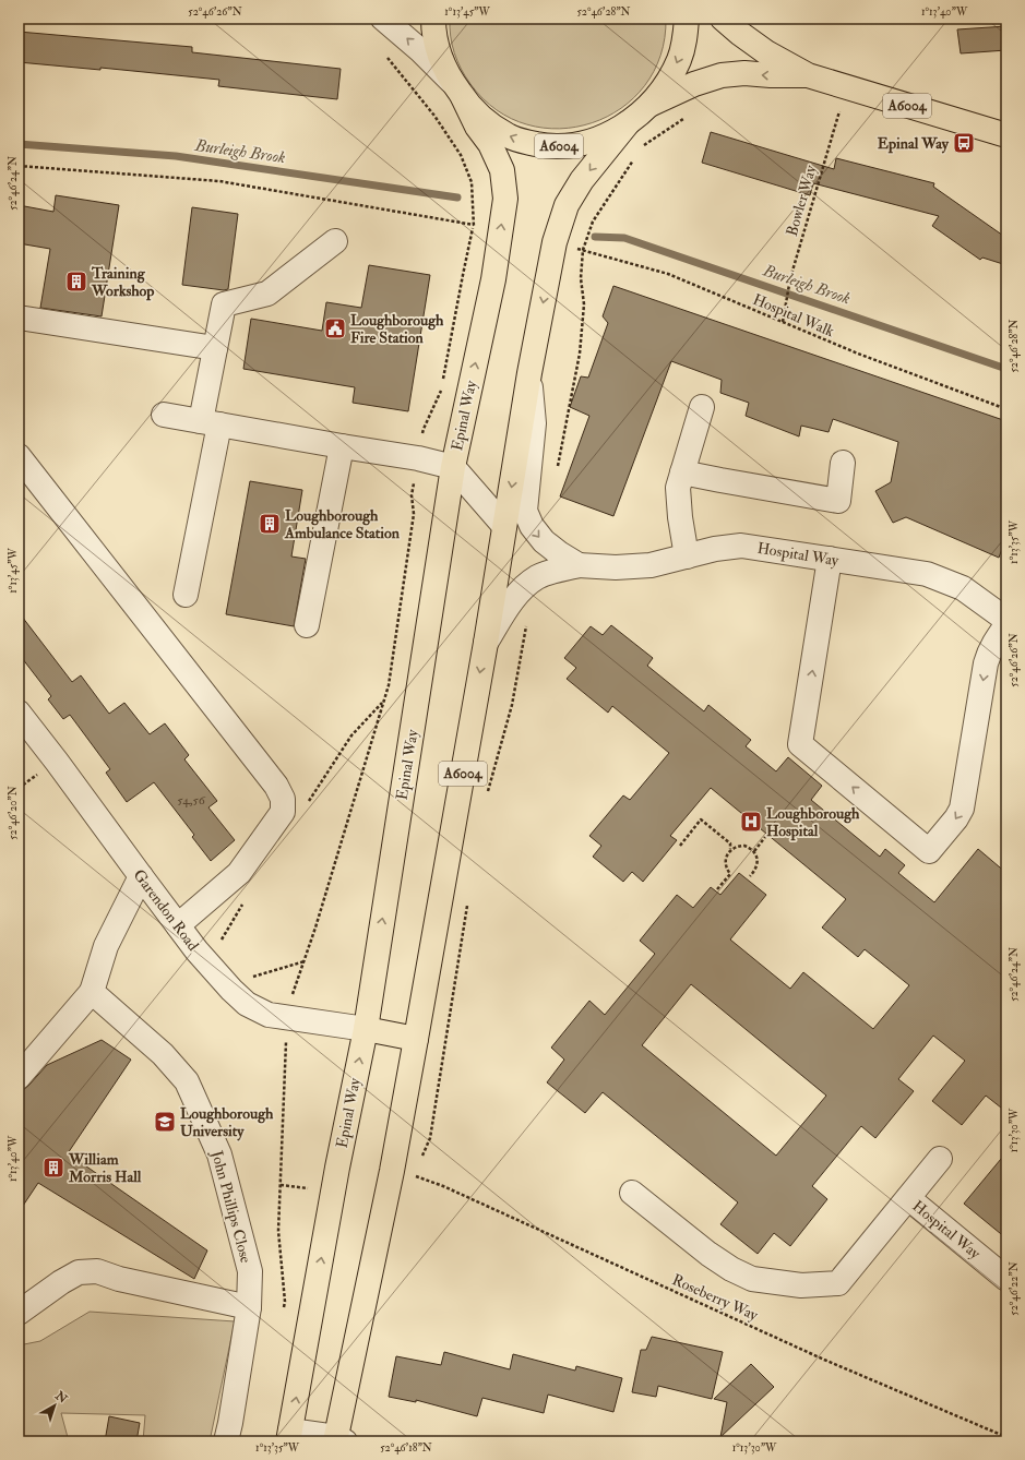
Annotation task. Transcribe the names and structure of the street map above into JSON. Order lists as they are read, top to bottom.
{
  "streets": {
    "main road": ["A6004", "Epinal Way"],
    "street": ["Hospital Way", "Garendon Road", "John Phillips Close"],
    "path": ["Bowler Way", "Hospital Walk", "Roseberry Way"]
  },
  "crossings": [
    ["A6004", "Bowler Way"],
    ["A6004", "Epinal Way"],
    ["A6004", "Hospital Way"],
    ["Bowler Way", "Hospital Walk"],
    ["Epinal Way", "Garendon Road"]
  ],
  "water": ["Burleigh Brook"],
  "places": {
    "bus stop": ["Epinal Way"],
    "building": ["Training Workshop", "Loughborough Ambulance Station", "William Morris Hall"],
    "public building": ["Loughborough Fire Station"],
    "hospital": ["Loughborough Hospital"],
    "school or university": ["Loughborough University"]
  },
  "house_numbers": ["54,56"],
  "north": "top right",
  "coordinates": [
    "52°46'26\"N",
    "1°13'45\"W",
    "52°46'28\"N",
    "1°13'40\"W",
    "52°46'24\"N",
    "1°13'35\"W",
    "52°46'20\"N",
    "1°13'30\"W",
    "52°46'22\"N",
    "52°46'18\"N"
  ]
}
